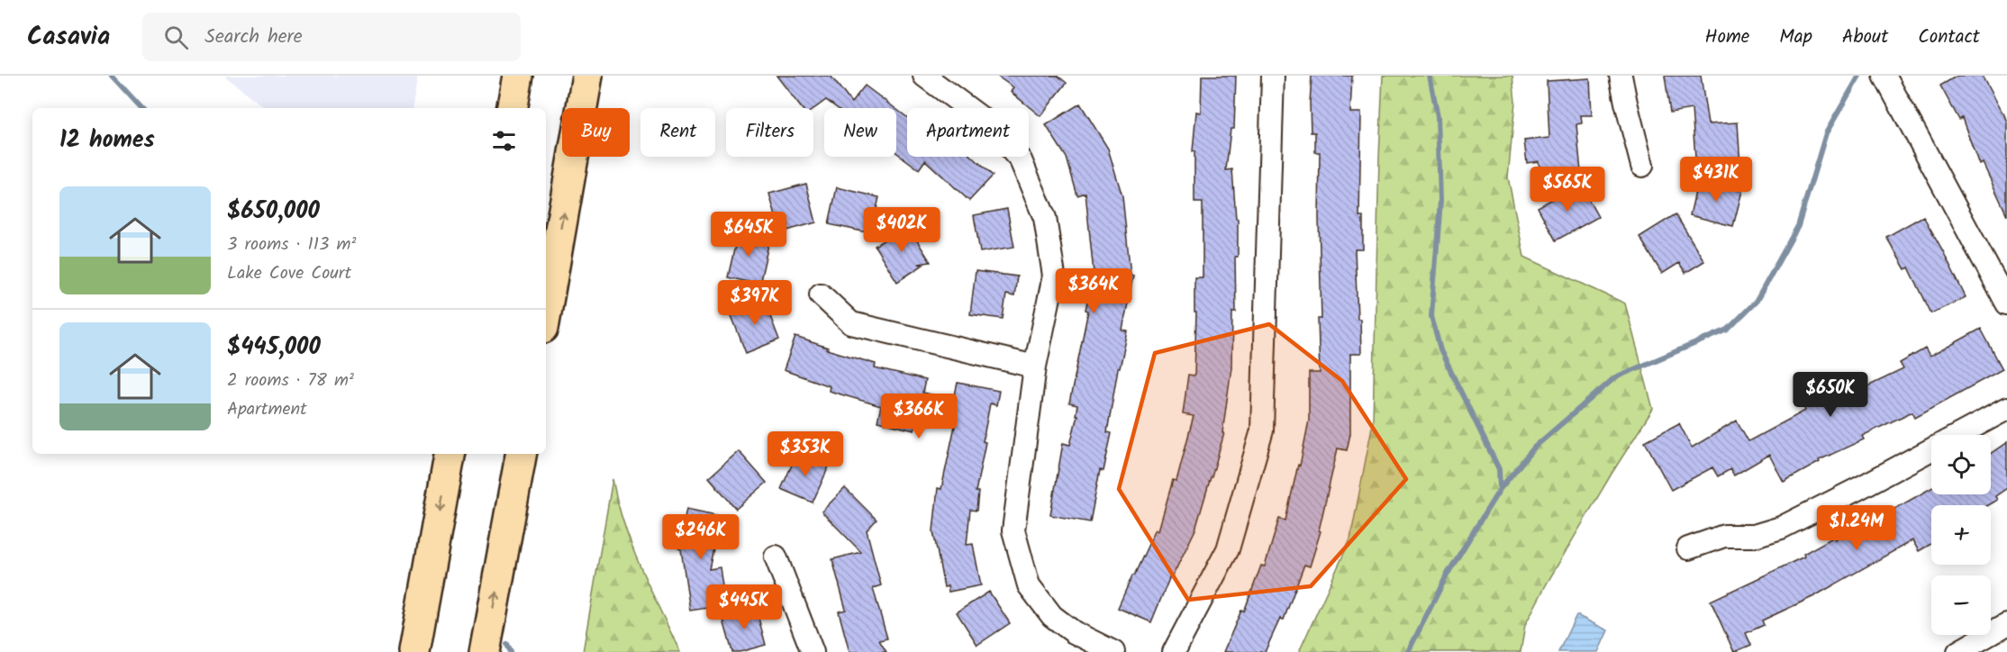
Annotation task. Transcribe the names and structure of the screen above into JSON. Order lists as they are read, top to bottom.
{
  "page": {
    "header": "Casavia",
    "search": "Search here",
    "nav": [
      "Home",
      "Map",
      "About",
      "Contact"
    ],
    "chip": [
      "Buy",
      "Rent",
      "Filters",
      "New",
      "Apartment"
    ],
    "heading": "12 homes",
    "price": [
      "$431K",
      "$565K",
      "$402K",
      "$645K",
      "$364K",
      "$397K",
      "$650K",
      "$366K",
      "$353K",
      "$1.24M",
      "$246K",
      "$445K"
    ],
    "list": [
      {
        "name": "$650,000",
        "note": "3 rooms · 113 m² · Lake Cove Court"
      },
      {
        "name": "$445,000",
        "note": "2 rooms · 78 m² · Apartment"
      }
    ],
    "map_buttons": ["+", "−"]
  }
}
